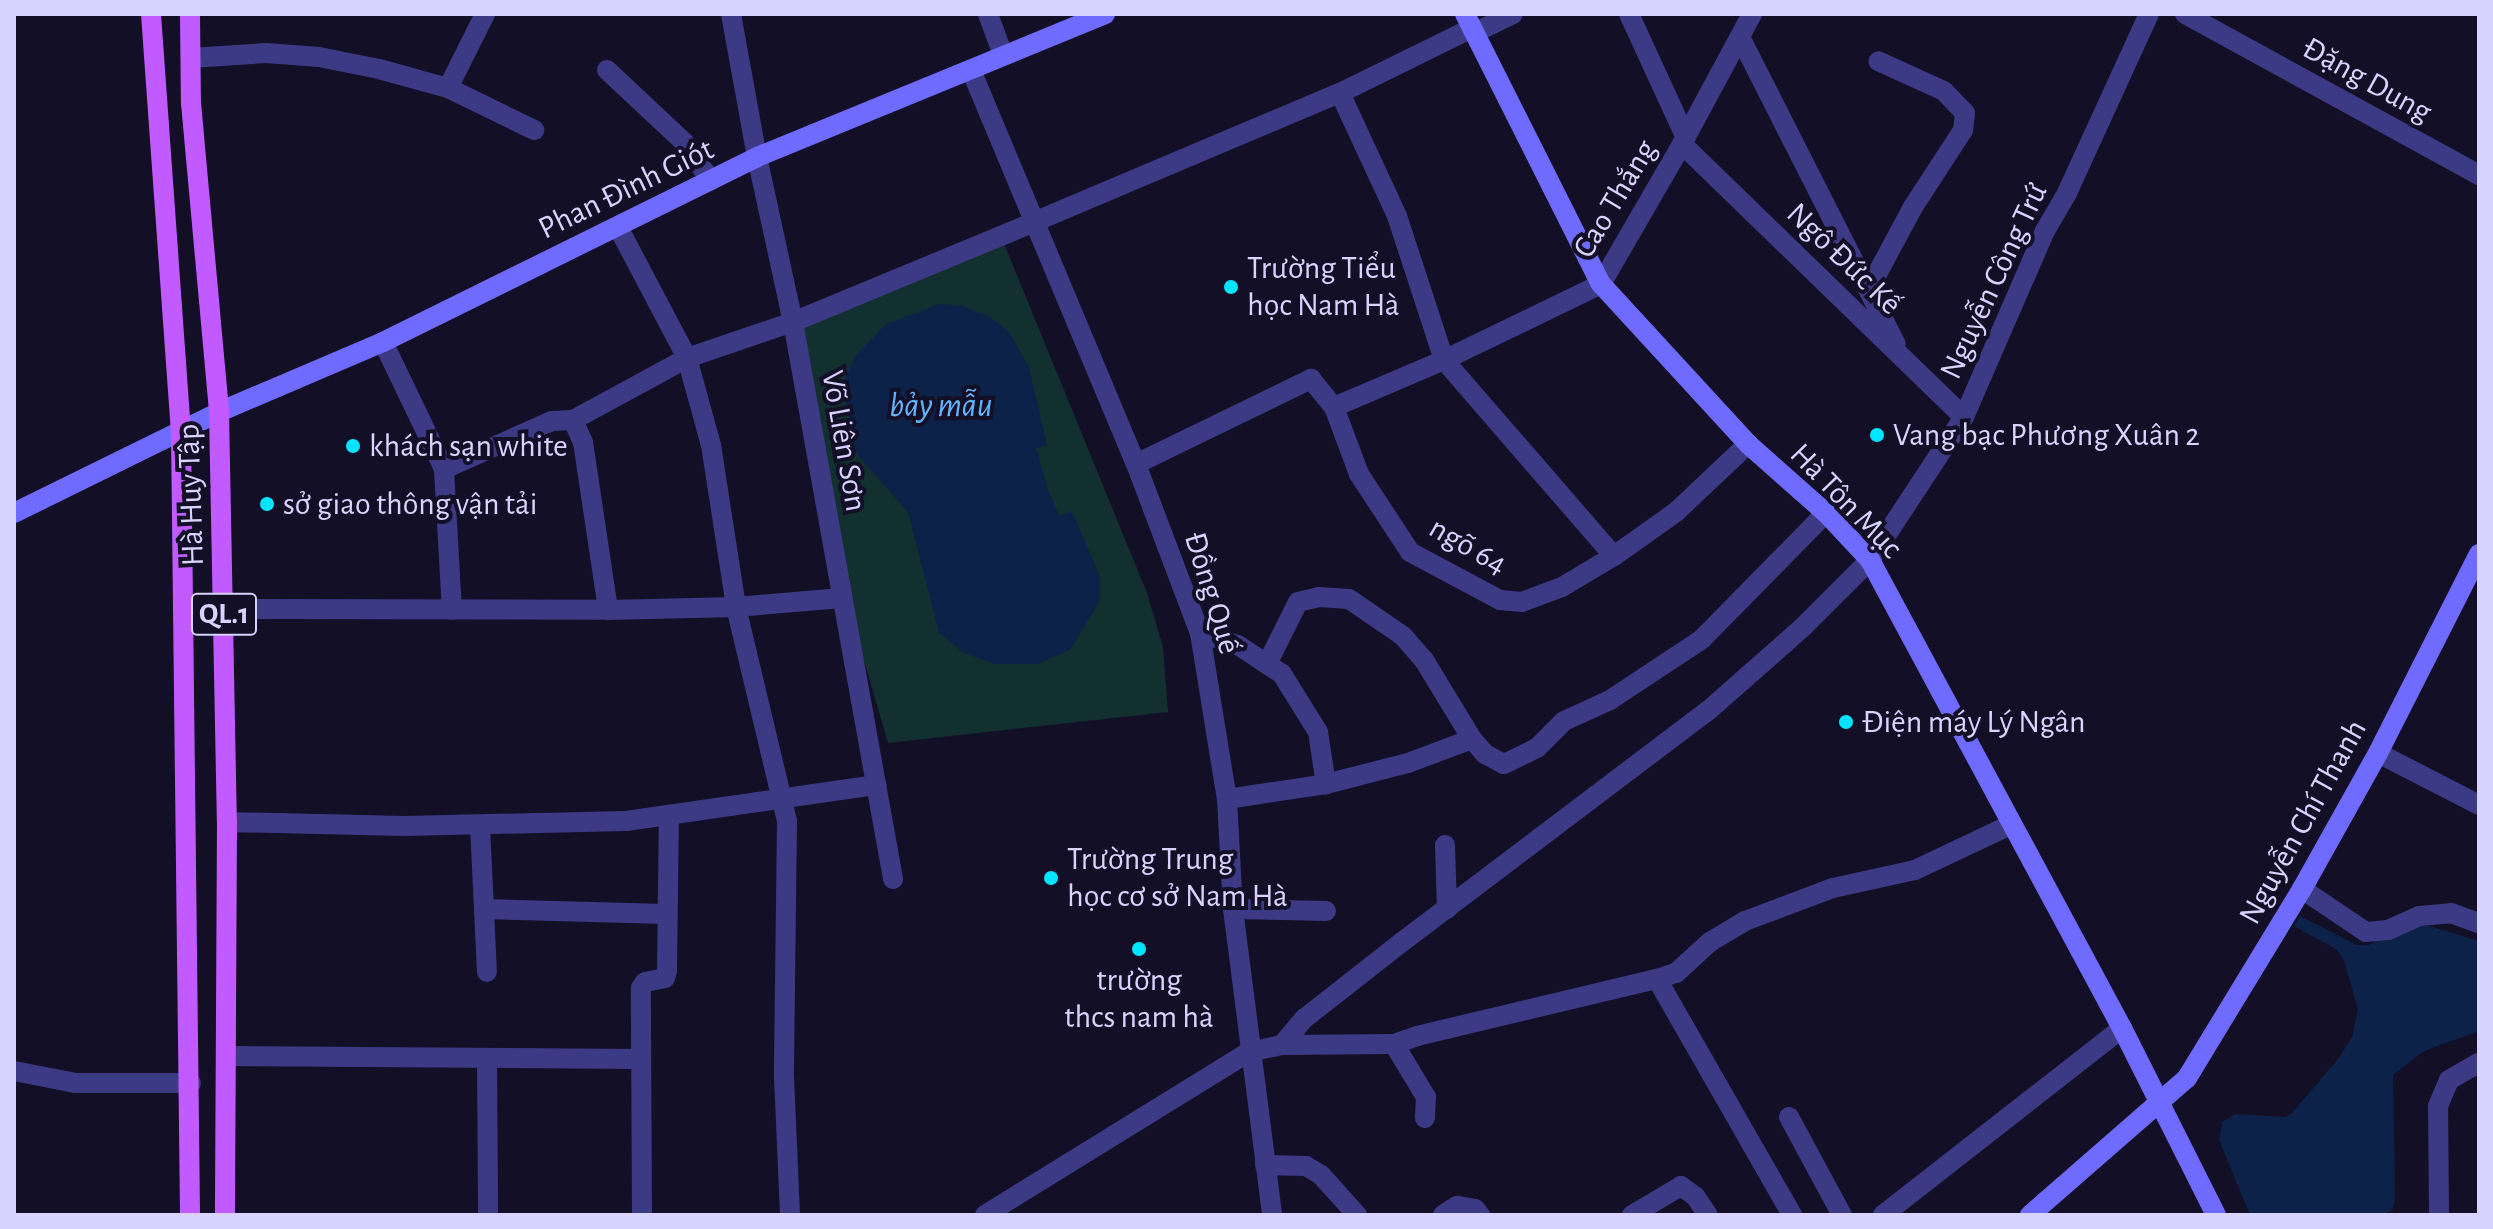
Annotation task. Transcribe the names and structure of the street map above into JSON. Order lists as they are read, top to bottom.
{
  "streets": {
    "main road": ["Hà Huy Tập", "QL.1"],
    "street": [
      "Đặng Dung",
      "Phan Đình Giót",
      "Cao Thắng",
      "Ngô Đức Kế",
      "Nguyễn Công Trứ",
      "Võ Liên Sơn",
      "Hà Tôn Mục",
      "ngõ 64",
      "Đồng Quế",
      "Nguyễn Chí Thanh"
    ]
  },
  "crossings": [
    ["Phan Đình Giót", "Võ Liên Sơn"],
    ["Phan Đình Giót", "Hà Huy Tập"],
    ["Phan Đình Giót", "Đồng Quế"],
    ["Cao Thắng", "Ngô Đức Kế"],
    ["Cao Thắng", "Hà Tôn Mục"],
    ["Cao Thắng", "ngõ 64"],
    ["Ngô Đức Kế", "Nguyễn Công Trứ"],
    ["Nguyễn Công Trứ", "Hà Tôn Mục"],
    ["Hà Tôn Mục", "ngõ 64"],
    ["Hà Tôn Mục", "Nguyễn Chí Thanh"]
  ],
  "water": ["bảy mẫu"],
  "places": [
    "Trường Tiểu học Nam Hà",
    "Vang bạc Phương Xuân 2",
    "khách sạn white",
    "sở giao thông vận tải",
    "Điện máy Lý Ngân",
    "Trường Trung học cơ sở Nam Hà",
    "trường thcs nam hà"
  ]
}
